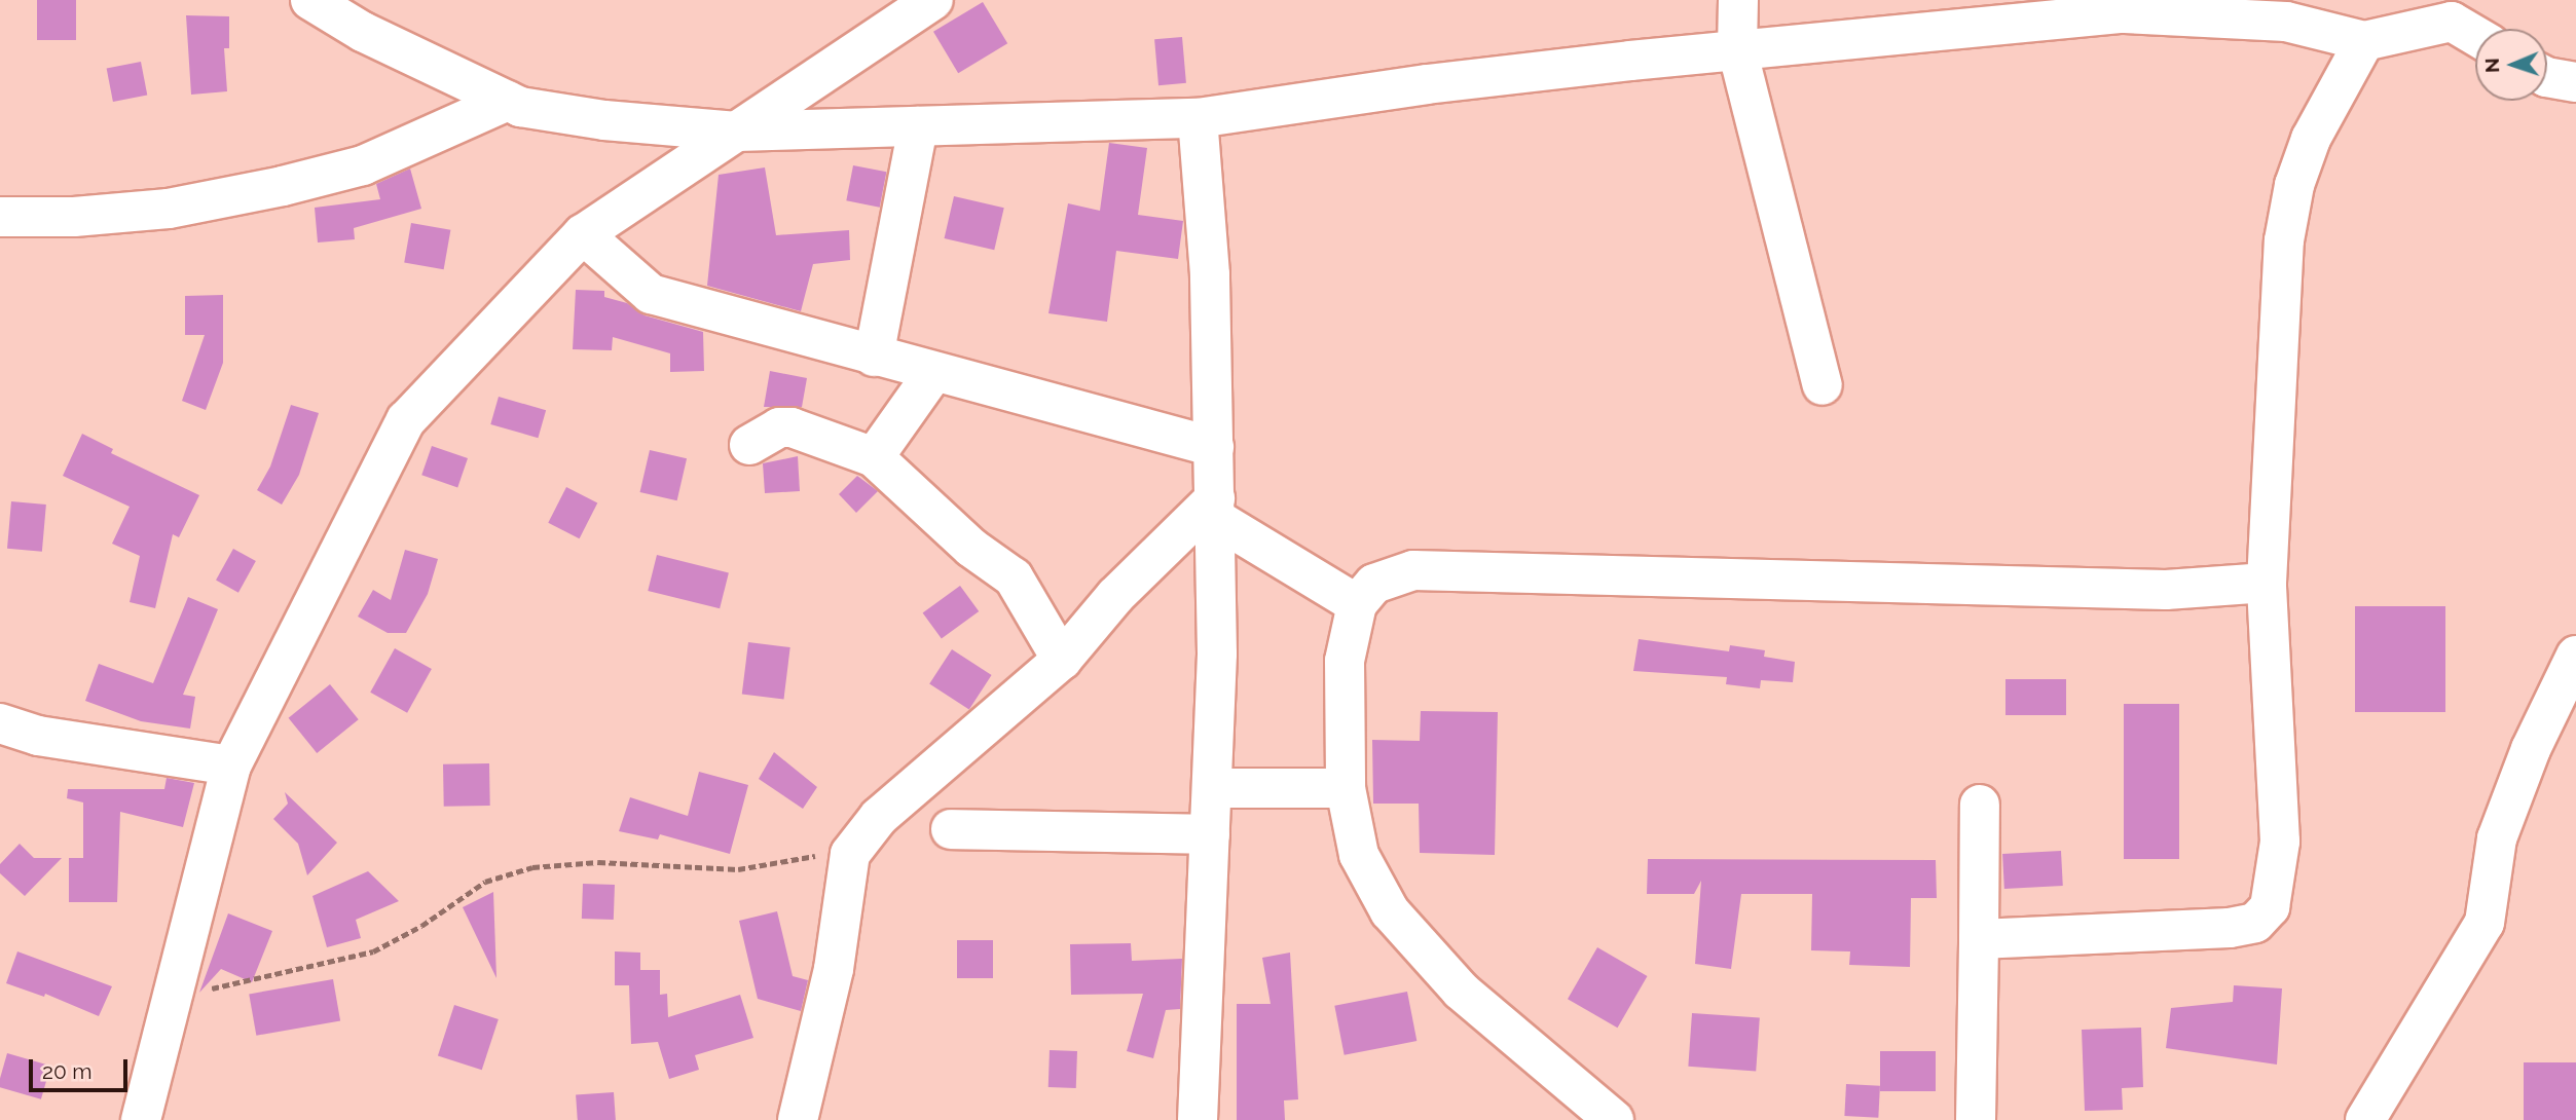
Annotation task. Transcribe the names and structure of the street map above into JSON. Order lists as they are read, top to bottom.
{
  "scale_bar": "20 m",
  "north": "left"
}
